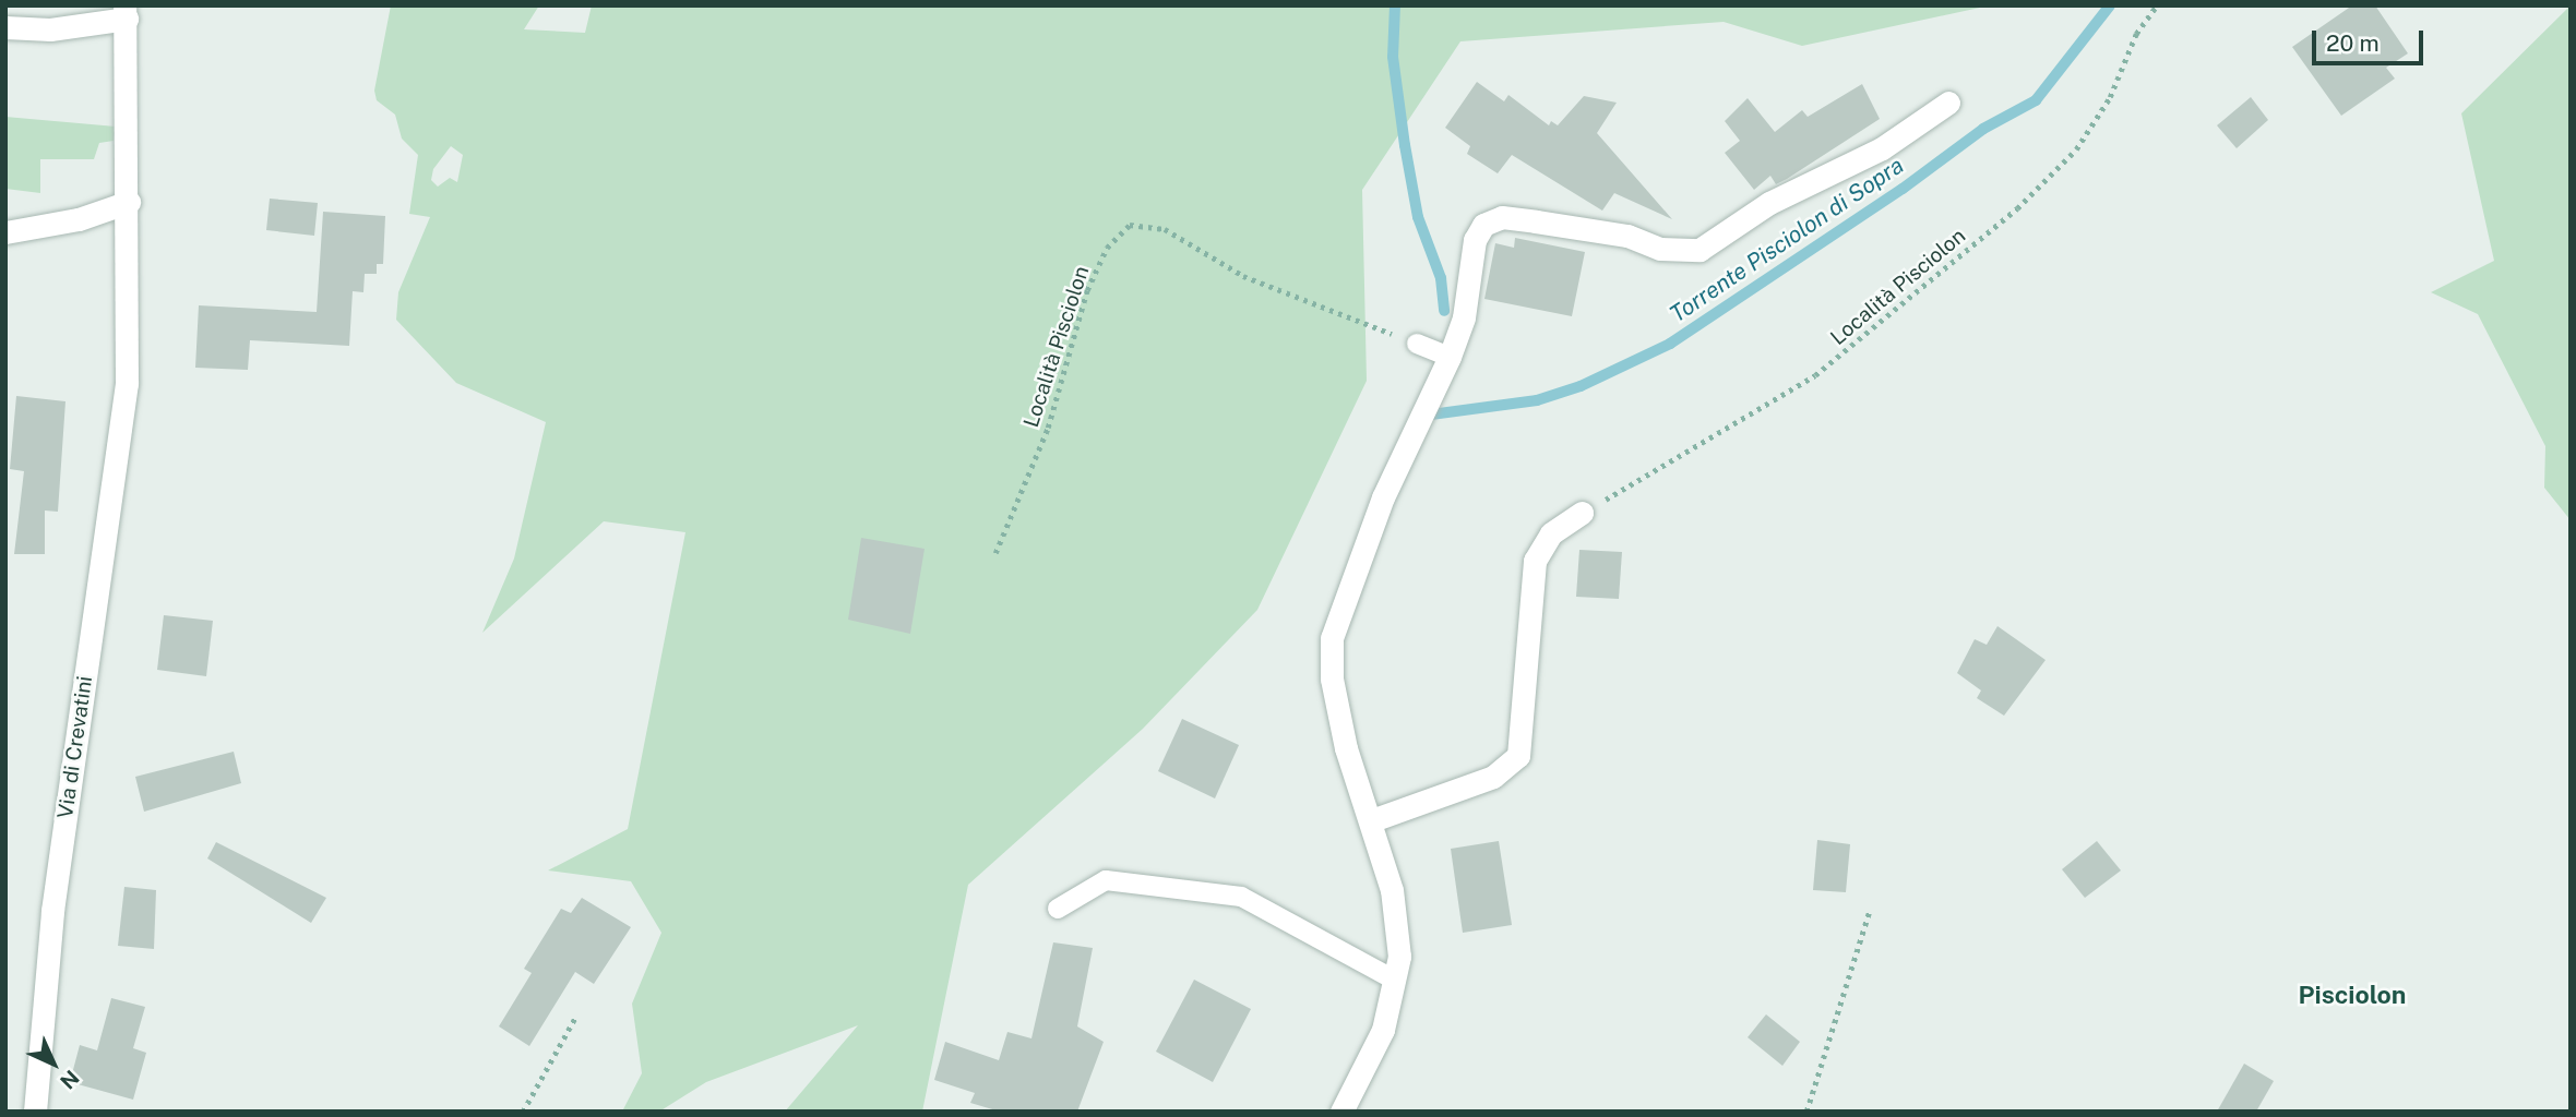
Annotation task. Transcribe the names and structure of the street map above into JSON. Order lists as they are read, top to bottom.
{
  "streets": {
    "street": ["Via di Crevatini"],
    "path": ["Località Pisciolon"]
  },
  "districts": ["Pisciolon"],
  "water": ["Torrente Pisciolon di Sopra"],
  "scale_bar": "20 m",
  "north": "bottom right"
}
